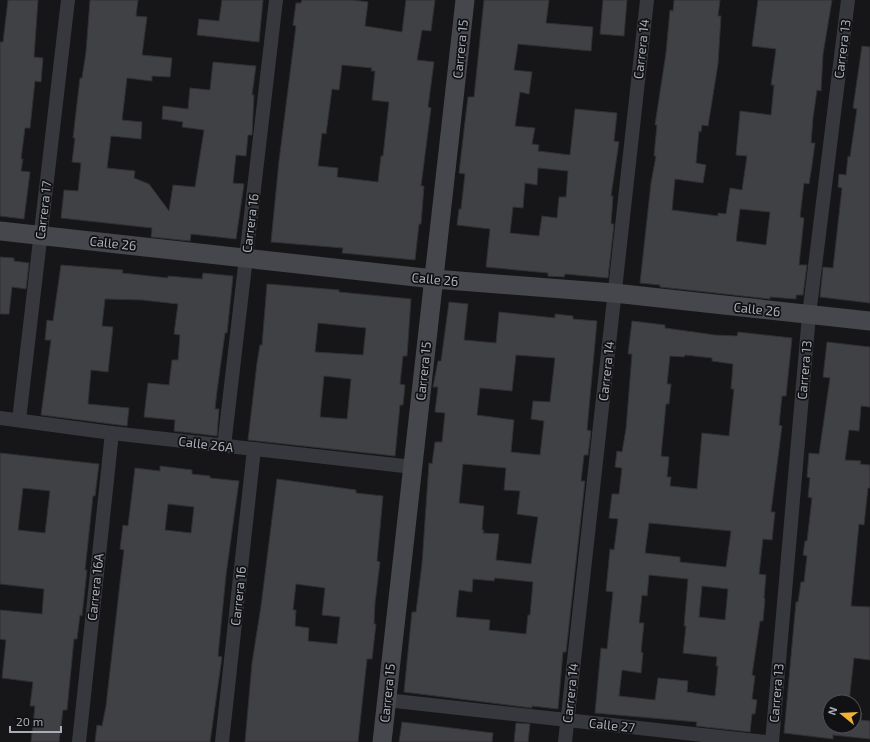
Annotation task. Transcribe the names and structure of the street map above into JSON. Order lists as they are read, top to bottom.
{
  "streets": {
    "street": [
      "Carrera 15",
      "Carrera 14",
      "Carrera 13",
      "Carrera 17",
      "Carrera 16",
      "Calle 26",
      "Calle 26A",
      "Carrera 16A",
      "Calle 27"
    ]
  },
  "crossings": [
    ["Carrera 15", "Calle 26"],
    ["Carrera 15", "Calle 26A"],
    ["Carrera 15", "Calle 27"],
    ["Carrera 14", "Calle 26"],
    ["Carrera 14", "Calle 27"],
    ["Carrera 13", "Calle 26"],
    ["Carrera 17", "Calle 26"],
    ["Carrera 17", "Calle 26A"],
    ["Carrera 16", "Calle 26"],
    ["Carrera 16", "Calle 26A"],
    ["Calle 26A", "Carrera 16A"]
  ],
  "scale_bar": "20 m",
  "north": "left"
}
